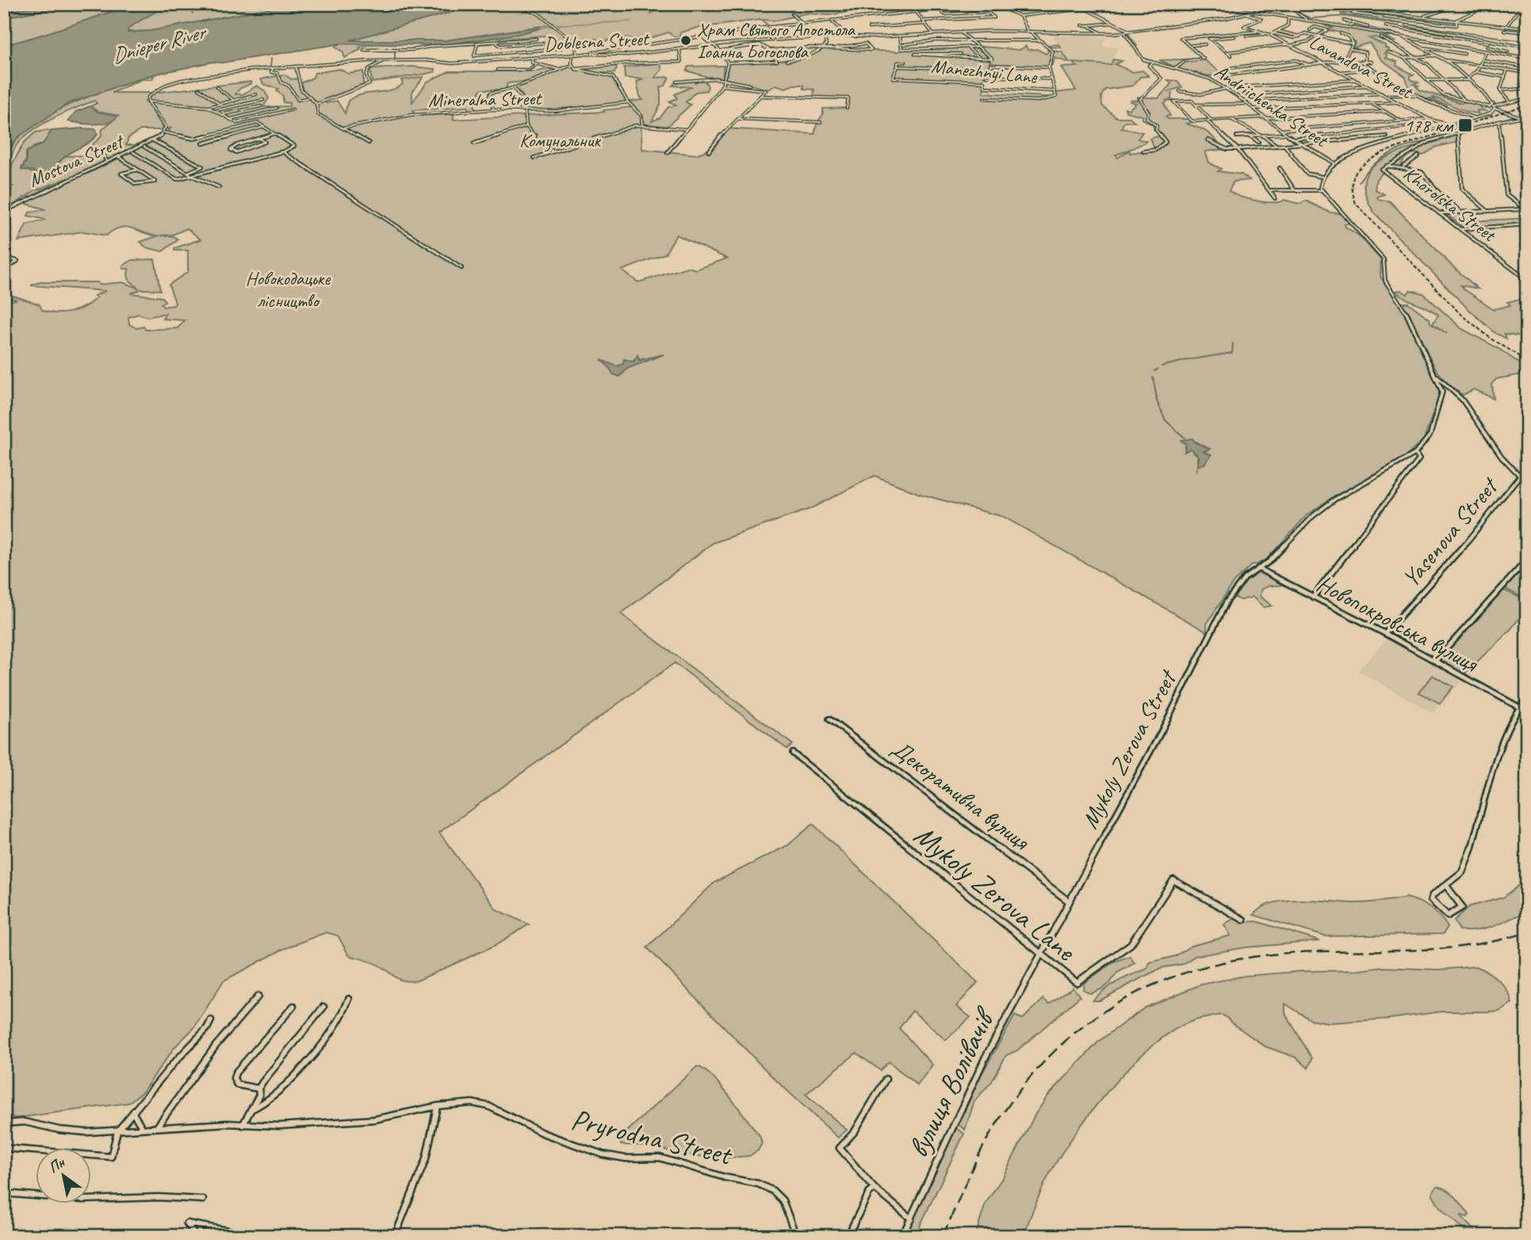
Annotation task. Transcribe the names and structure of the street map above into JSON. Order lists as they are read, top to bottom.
{
  "streets": {
    "street": [
      "Doblesna Street",
      "Lavandova Street",
      "Manezhnyi Lane",
      "Mineralna Street",
      "Andriichenka Street",
      "Mostova Street",
      "Khorolska Street",
      "Yasenova Street",
      "Новопокровська вулиця",
      "Mykoly Zerova Street",
      "Декоративна вулиця",
      "Mykoly Zerova Lane",
      "вулиця Волівачів",
      "Pryrodna Street"
    ]
  },
  "crossings": [
    ["Doblesna Street", "Andriichenka Street"],
    ["Yasenova Street", "Новопокровська вулиця"],
    ["Новопокровська вулиця", "Mykoly Zerova Street"],
    ["Mykoly Zerova Street", "Декоративна вулиця"],
    ["Mykoly Zerova Street", "Mykoly Zerova Lane"],
    ["Mykoly Zerova Street", "вулиця Волівачів"],
    ["Mykoly Zerova Lane", "вулиця Волівачів"]
  ],
  "water": ["Dnieper River"],
  "parks": ["Комунальник", "Новокодацьке лісництво"],
  "places": {
    "other": ["Храм Святого Апостола Іоанна Богослова"],
    "transit": ["178 км"]
  },
  "north": "top left"
}
